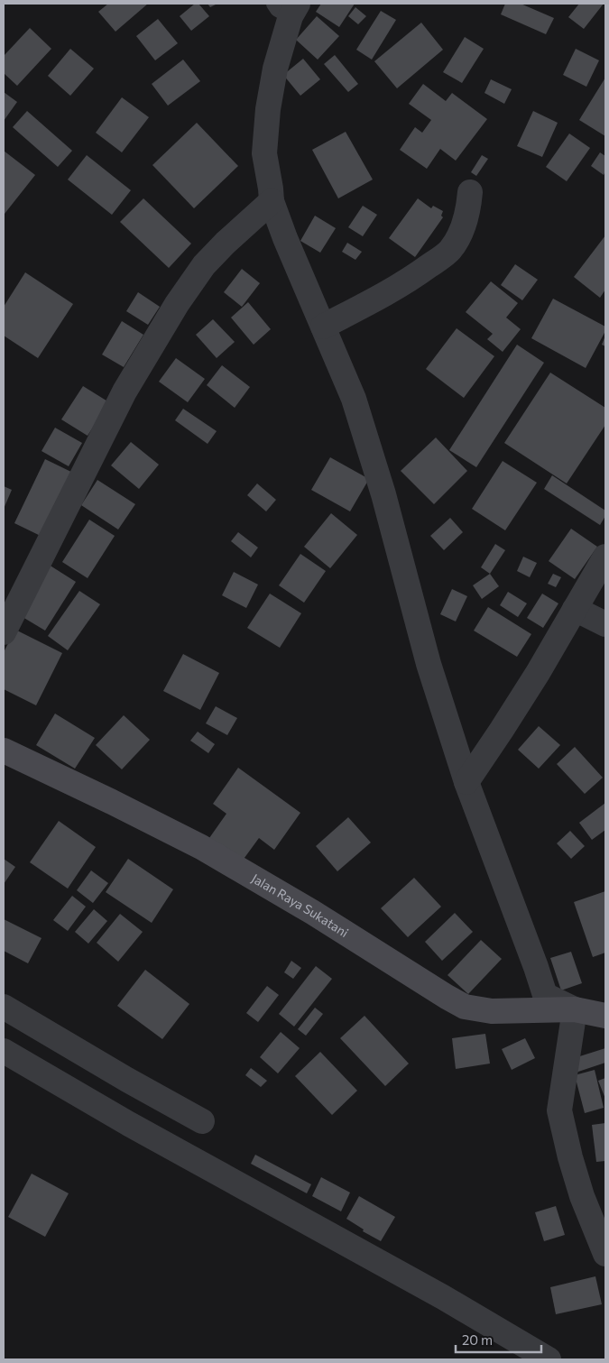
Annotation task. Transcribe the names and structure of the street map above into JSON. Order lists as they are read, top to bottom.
{
  "streets": {
    "street": ["Jalan Raya Sukatani"]
  },
  "scale_bar": "20 m"
}
